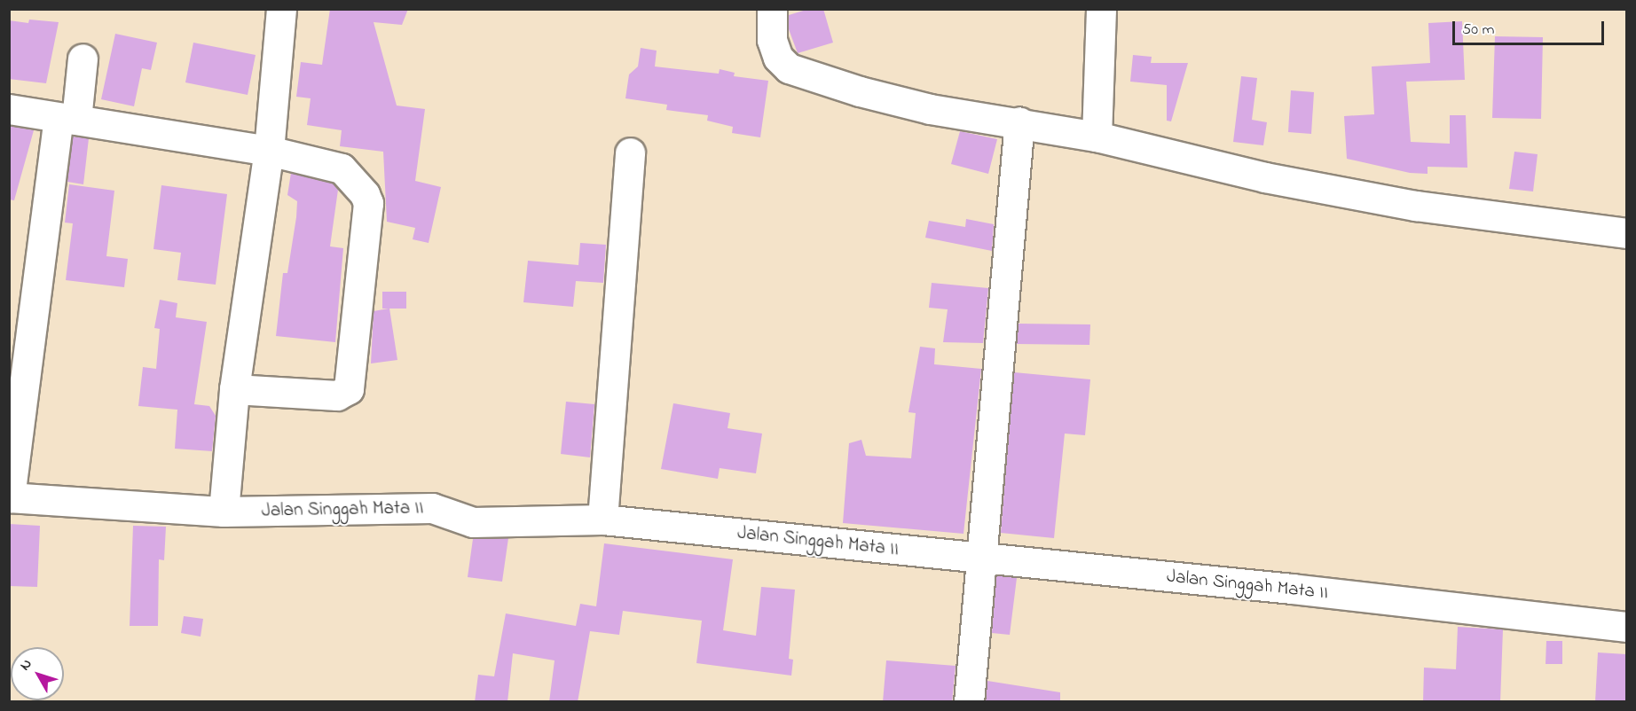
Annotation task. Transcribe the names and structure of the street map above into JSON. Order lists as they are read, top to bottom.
{
  "streets": {
    "street": ["Jalan Singgah Mata II"]
  },
  "scale_bar": "50 m",
  "north": "top left"
}
